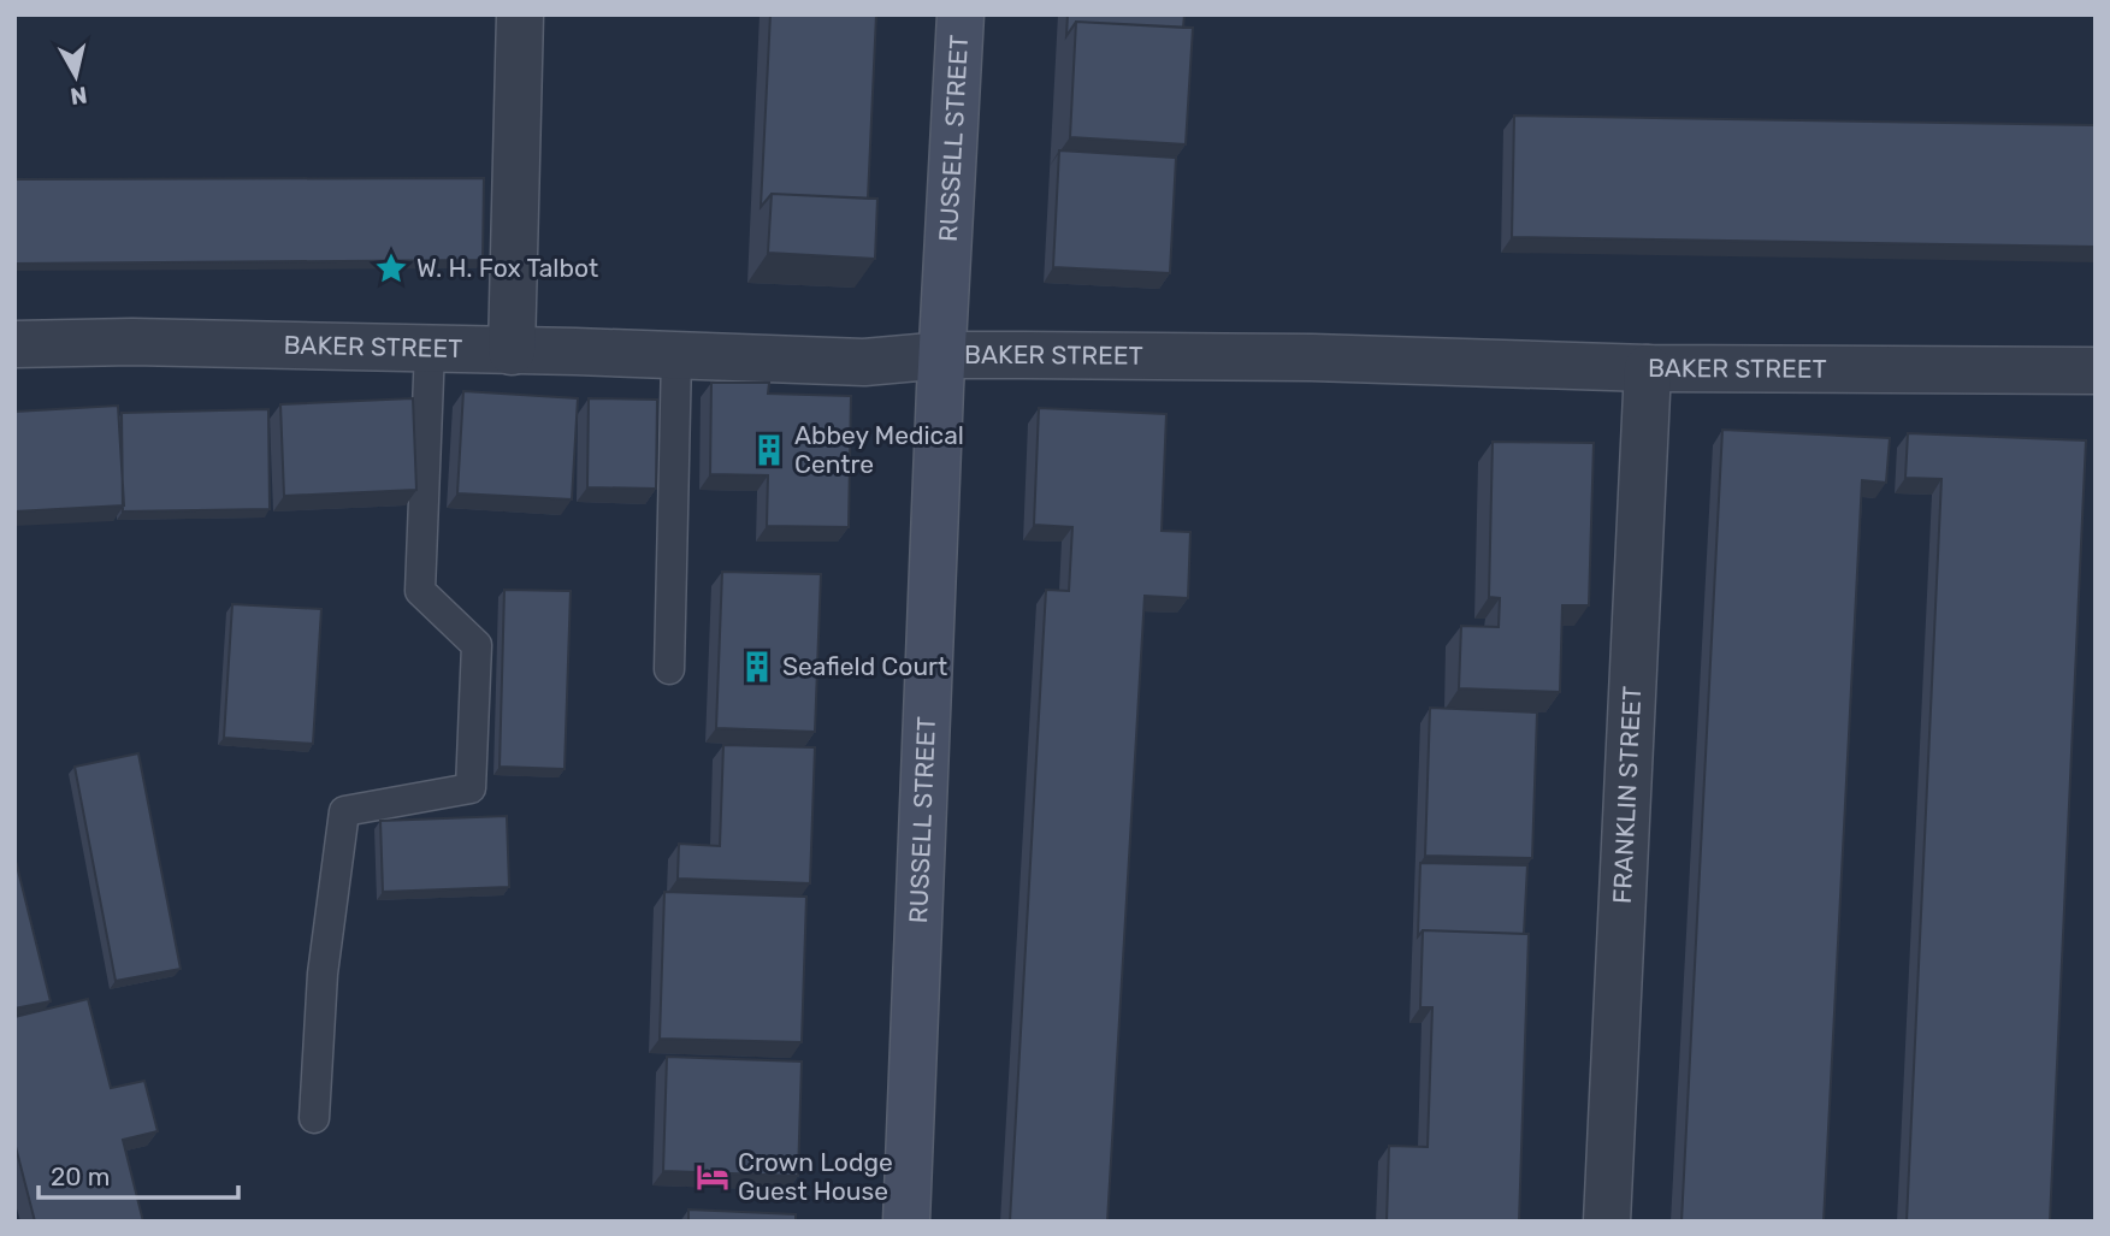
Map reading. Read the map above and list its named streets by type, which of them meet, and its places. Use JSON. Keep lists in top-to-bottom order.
{
  "streets": {
    "street": ["RUSSELL STREET", "BAKER STREET", "FRANKLIN STREET"]
  },
  "crossings": [
    ["RUSSELL STREET", "BAKER STREET"],
    ["BAKER STREET", "FRANKLIN STREET"]
  ],
  "places": {
    "place": ["W. H. Fox Talbot"],
    "building": ["Abbey Medical Centre", "Seafield Court"],
    "hotel": ["Crown Lodge Guest House"]
  },
  "scale_bar": "20 m",
  "north": "bottom"
}
